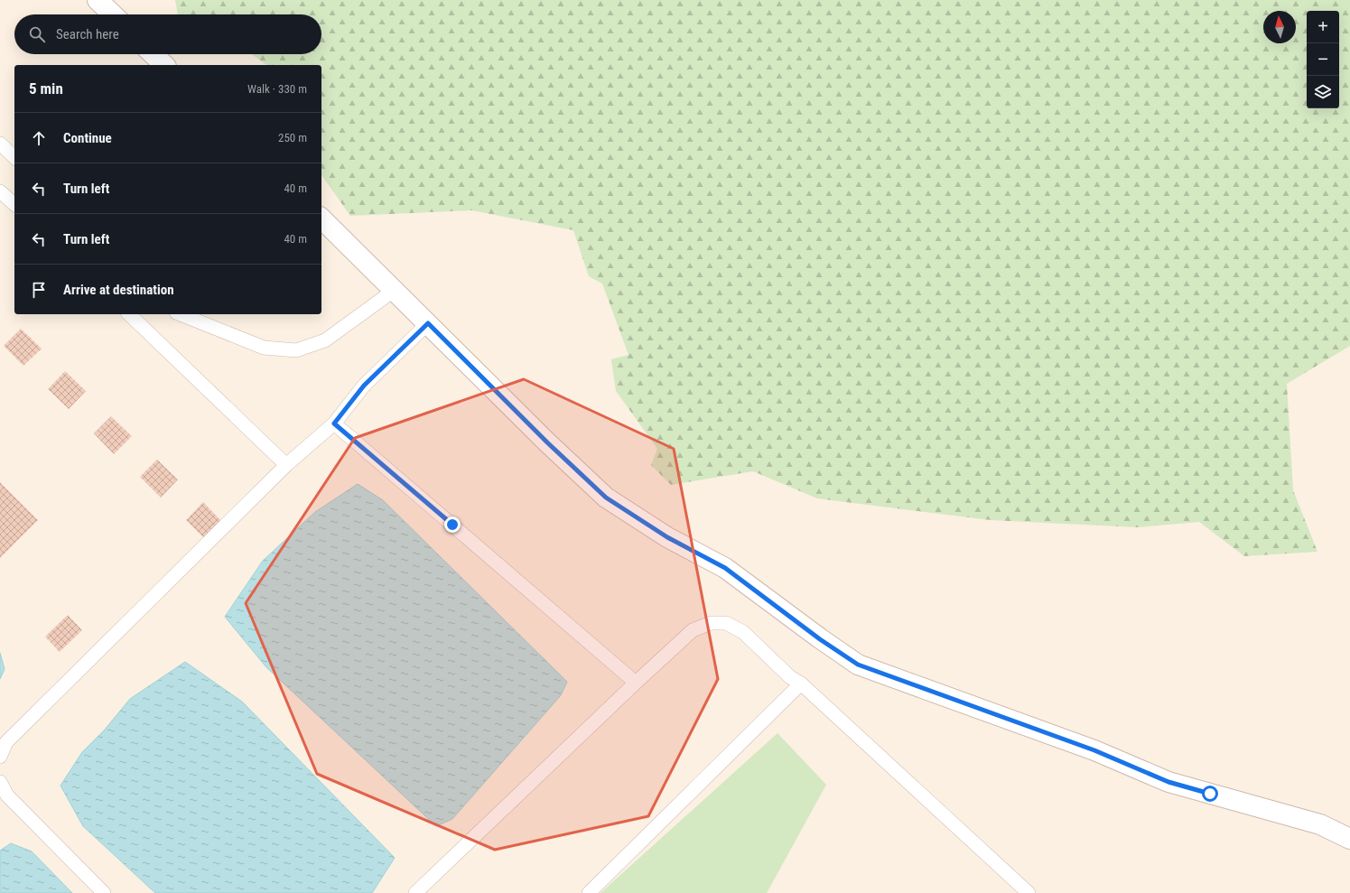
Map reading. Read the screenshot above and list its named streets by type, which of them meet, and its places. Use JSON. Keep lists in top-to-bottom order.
{
  "north": "top",
  "page": {
    "map_buttons": ["+", "−"],
    "search": "Search here",
    "heading": ["5 min", "Walk · 330 m"],
    "list": [
      ["Continue", "250 m"],
      ["Turn left", "40 m"],
      ["Turn left", "40 m"],
      "Arrive at destination"
    ]
  }
}
